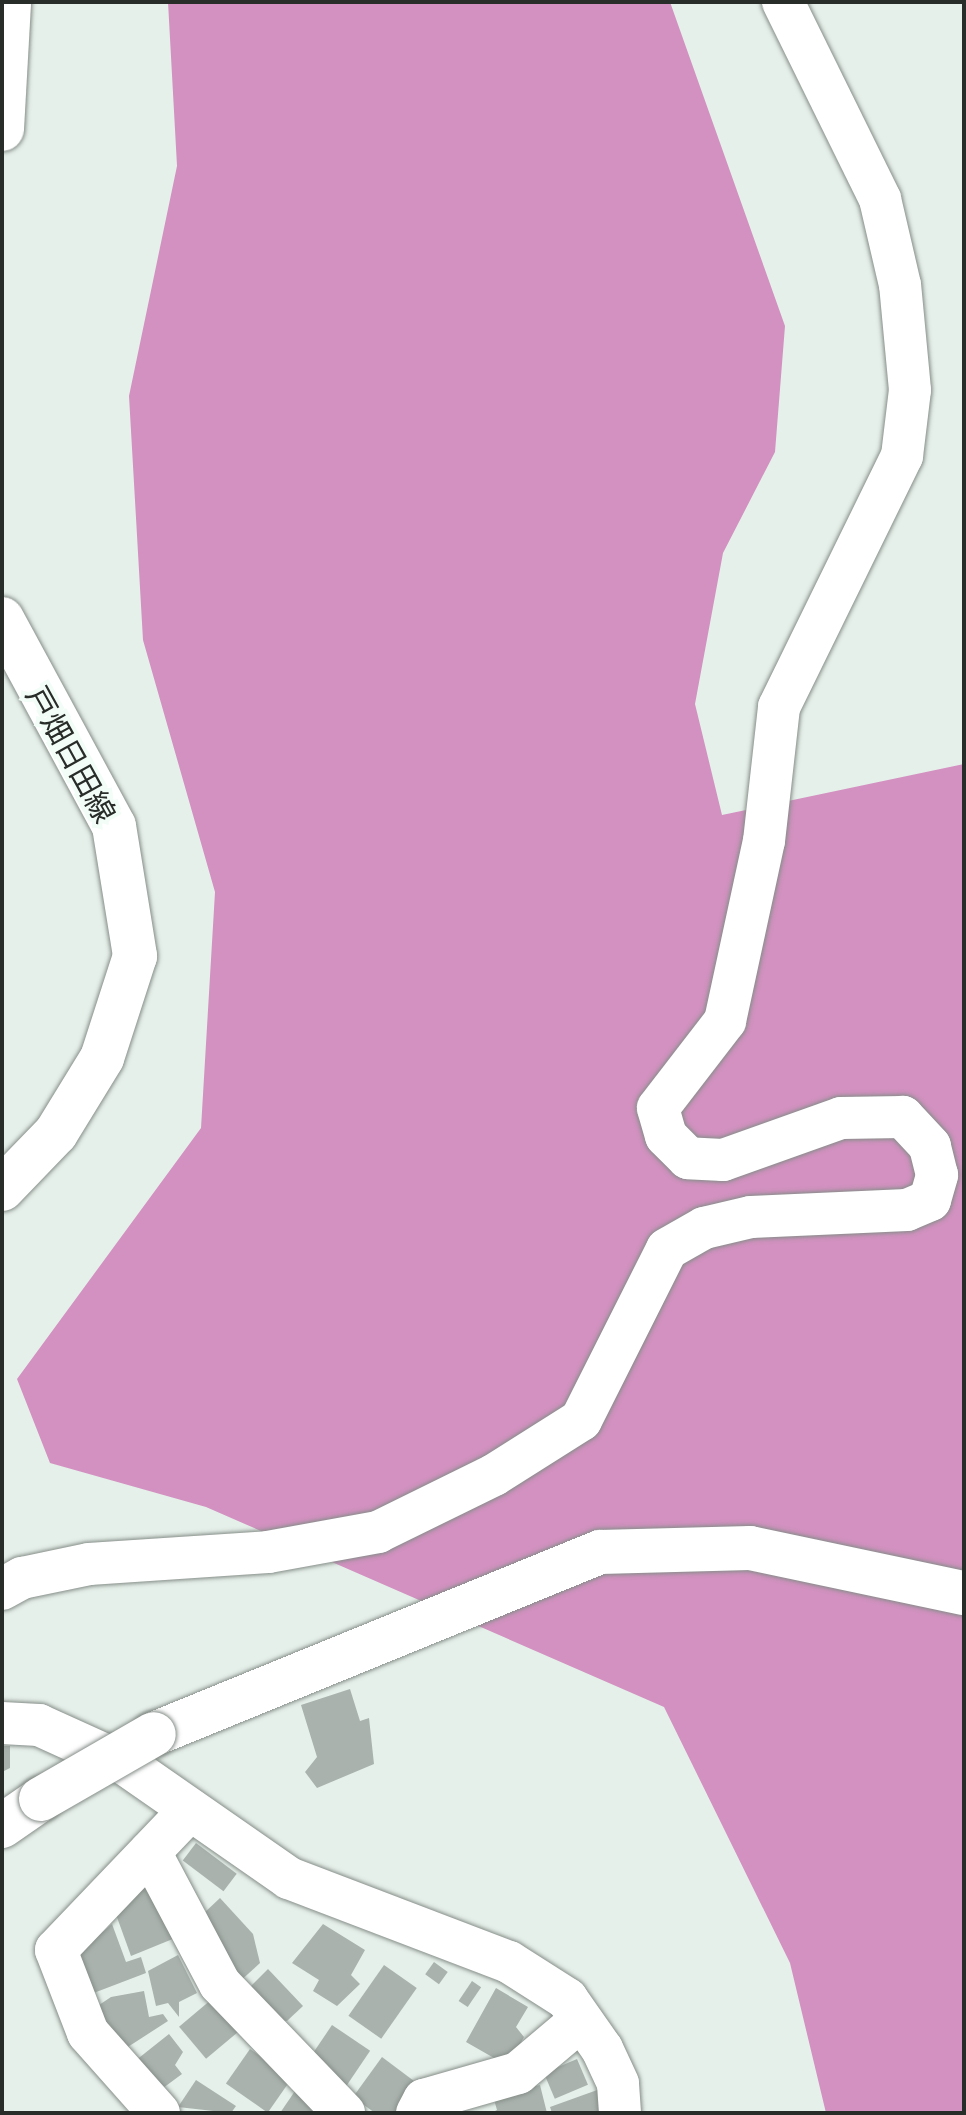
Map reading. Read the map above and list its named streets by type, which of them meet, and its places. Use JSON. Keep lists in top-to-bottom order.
{
  "streets": {
    "street": ["戸畑日田線"]
  }
}
